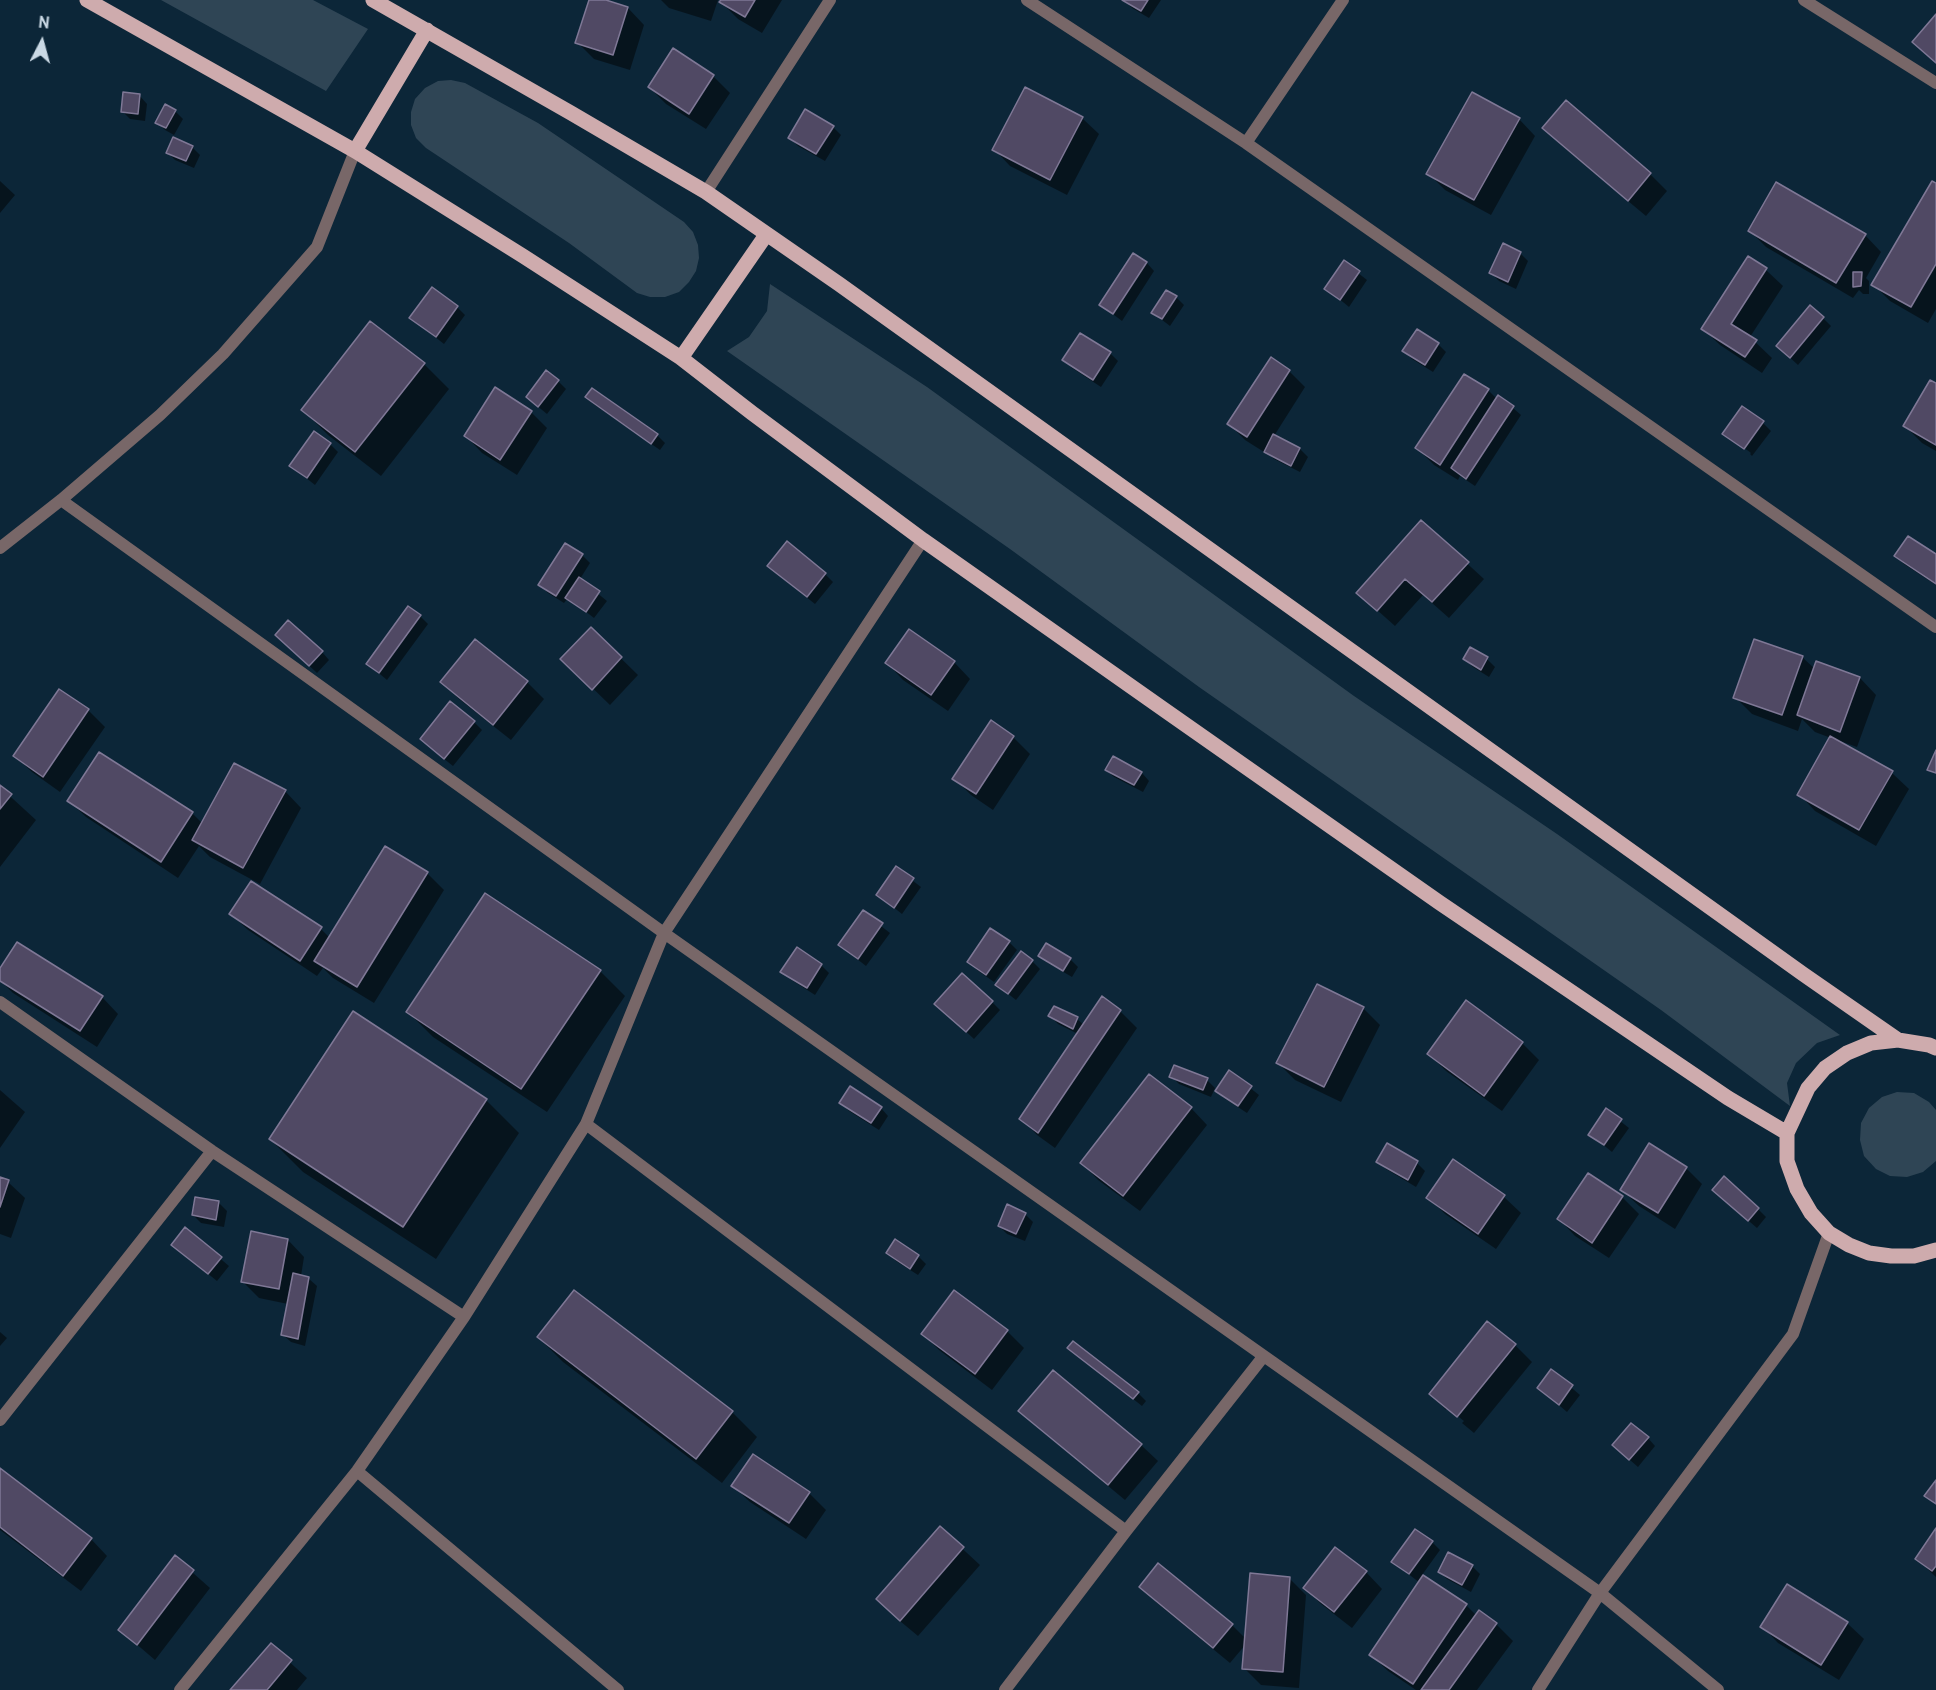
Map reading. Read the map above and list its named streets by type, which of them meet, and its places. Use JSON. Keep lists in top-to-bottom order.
{
  "north": "top"
}
